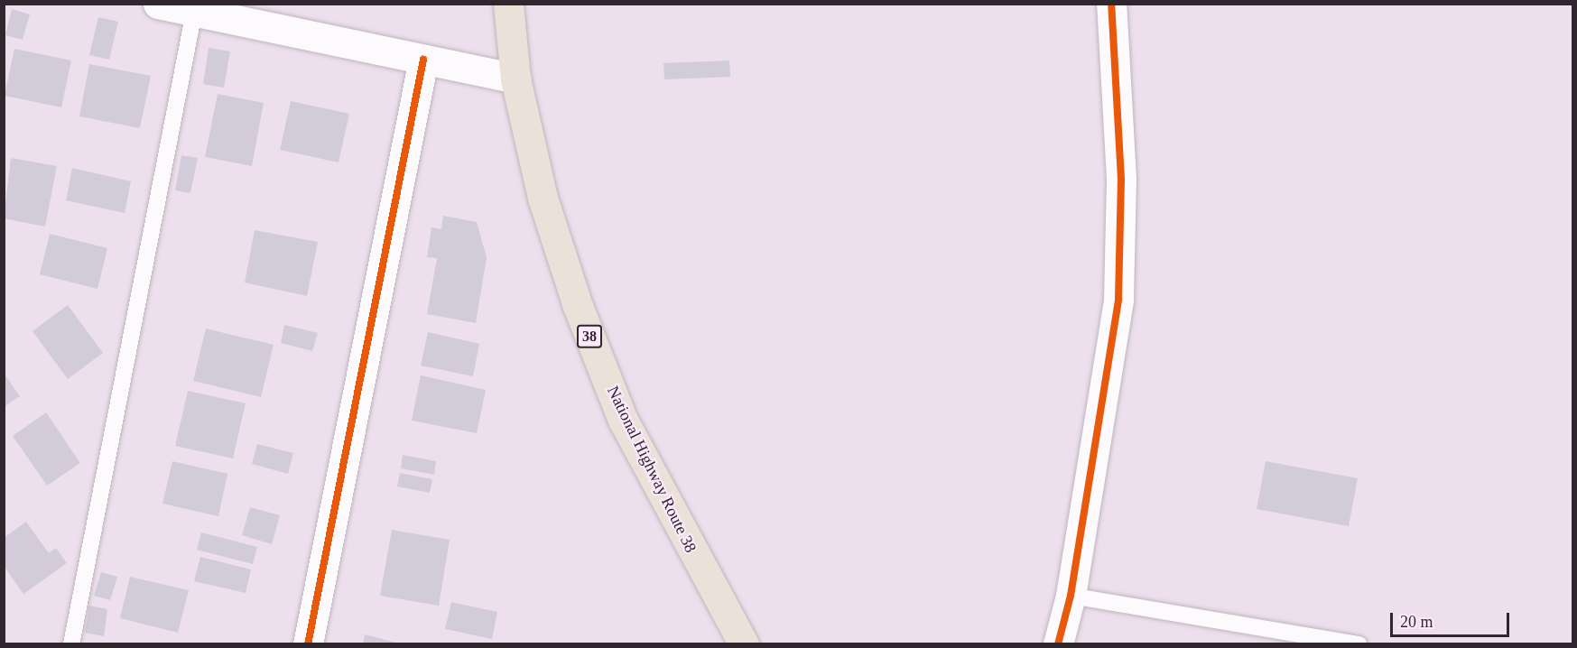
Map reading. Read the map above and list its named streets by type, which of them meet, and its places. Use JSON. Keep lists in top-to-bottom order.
{
  "streets": {
    "highway": ["38", "National Highway Route 38"]
  },
  "scale_bar": "20 m"
}
